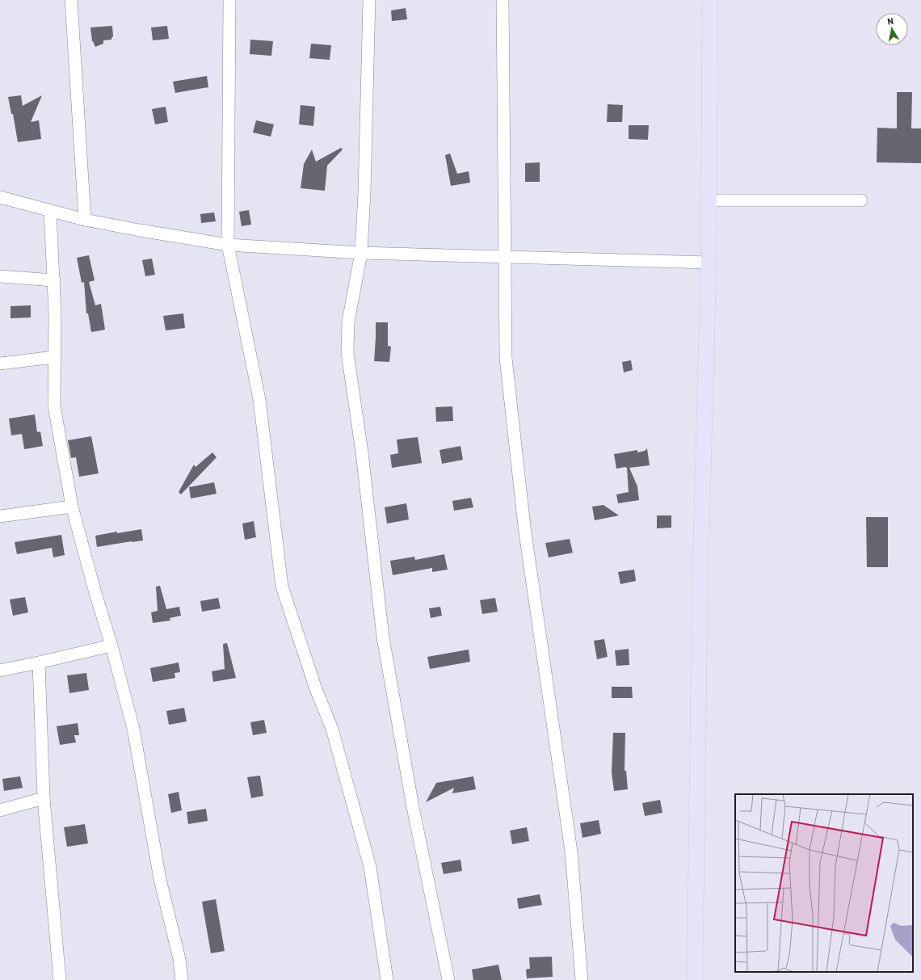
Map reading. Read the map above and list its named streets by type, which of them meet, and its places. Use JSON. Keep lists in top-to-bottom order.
{
  "north": "top"
}
